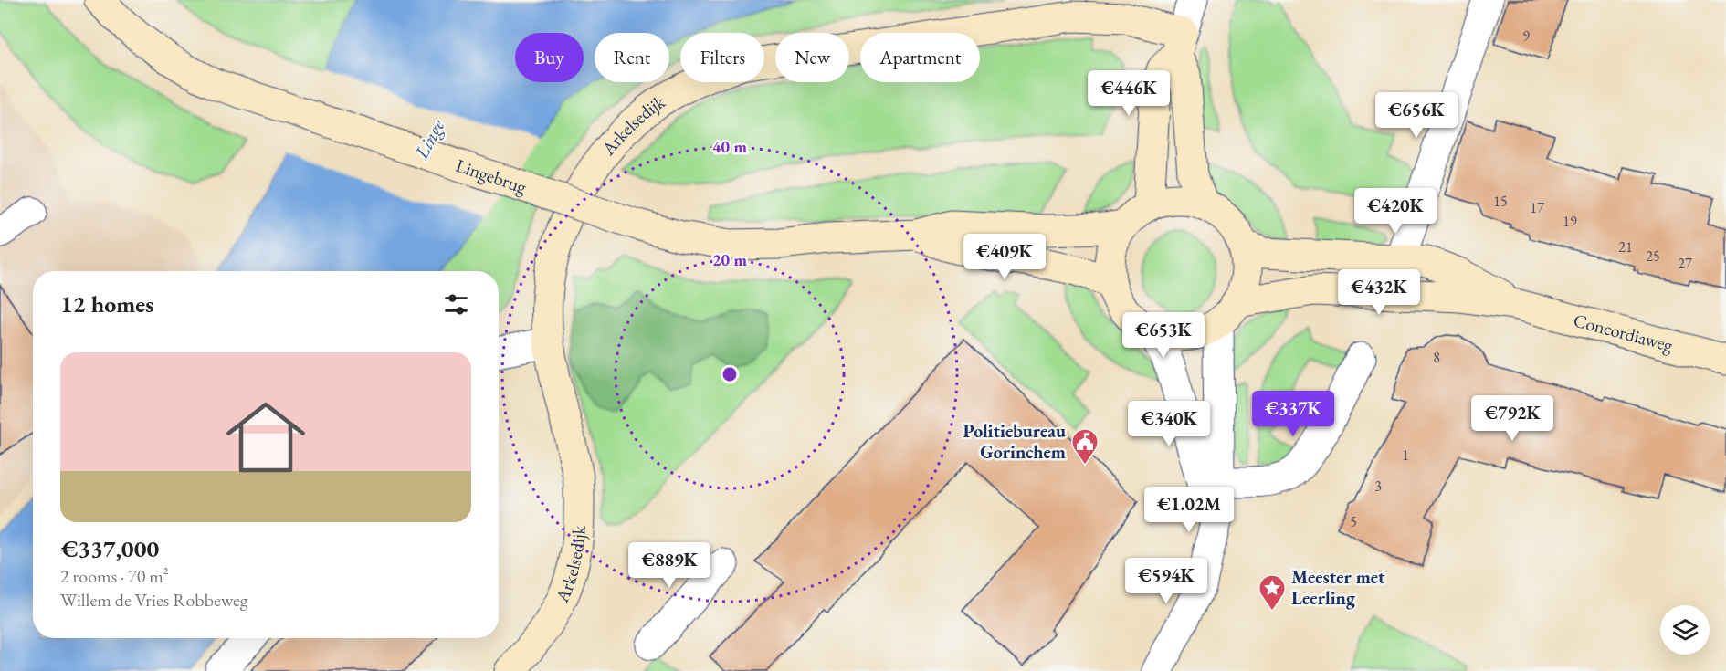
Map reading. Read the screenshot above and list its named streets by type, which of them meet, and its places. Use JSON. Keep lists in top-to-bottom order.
{
  "streets": {
    "main road": ["Arkelsedijk", "Lingebrug", "Concordiaweg"]
  },
  "crossings": [
    ["Lingebrug", "Concordiaweg"]
  ],
  "water": ["Linge"],
  "places": {
    "public building": ["Politiebureau Gorinchem"],
    "place": ["Meester met Leerling"]
  },
  "house_numbers": [
    "9",
    "15",
    "17",
    "19",
    "21",
    "25",
    "27",
    "8",
    "1",
    "3",
    "5"
  ],
  "page": {
    "chip": [
      "Buy",
      "Rent",
      "Filters",
      "New",
      "Apartment"
    ],
    "price": [
      "€446K",
      "€656K",
      "€420K",
      "€409K",
      "€432K",
      "€653K",
      "€337K",
      "€792K",
      "€340K",
      "€1.02M",
      "€889K",
      "€594K"
    ],
    "heading": "12 homes",
    "list": [
      {
        "name": "€337,000",
        "note": "2 rooms · 70 m² · Willem de Vries Robbeweg"
      }
    ]
  },
  "rings": ["40 m", "20 m"]
}
